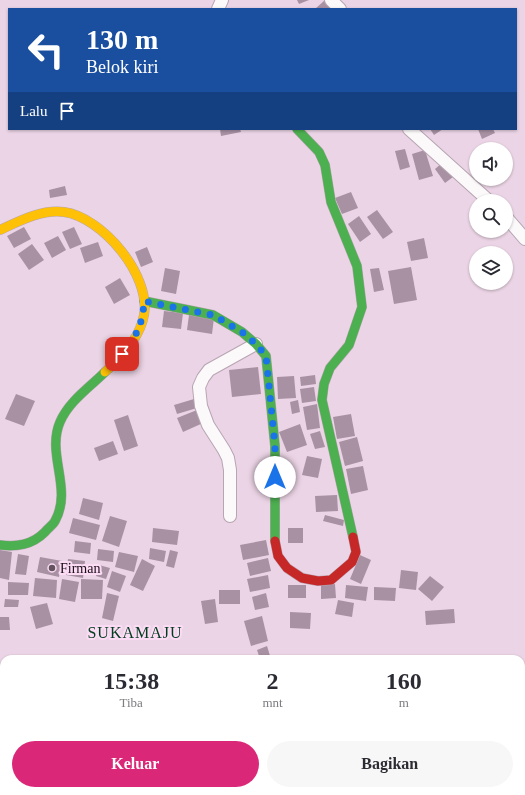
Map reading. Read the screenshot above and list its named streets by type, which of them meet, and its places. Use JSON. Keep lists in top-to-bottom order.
{
  "districts": ["SUKAMAJU"],
  "places": ["Firman"],
  "page": {
    "turn": ["130 m", "Belok kiri"],
    "then": "Lalu",
    "eta": [
      "15:38",
      "Tiba",
      "2",
      "mnt",
      "160",
      "m"
    ],
    "buttons": ["Keluar", "Bagikan"]
  }
}
